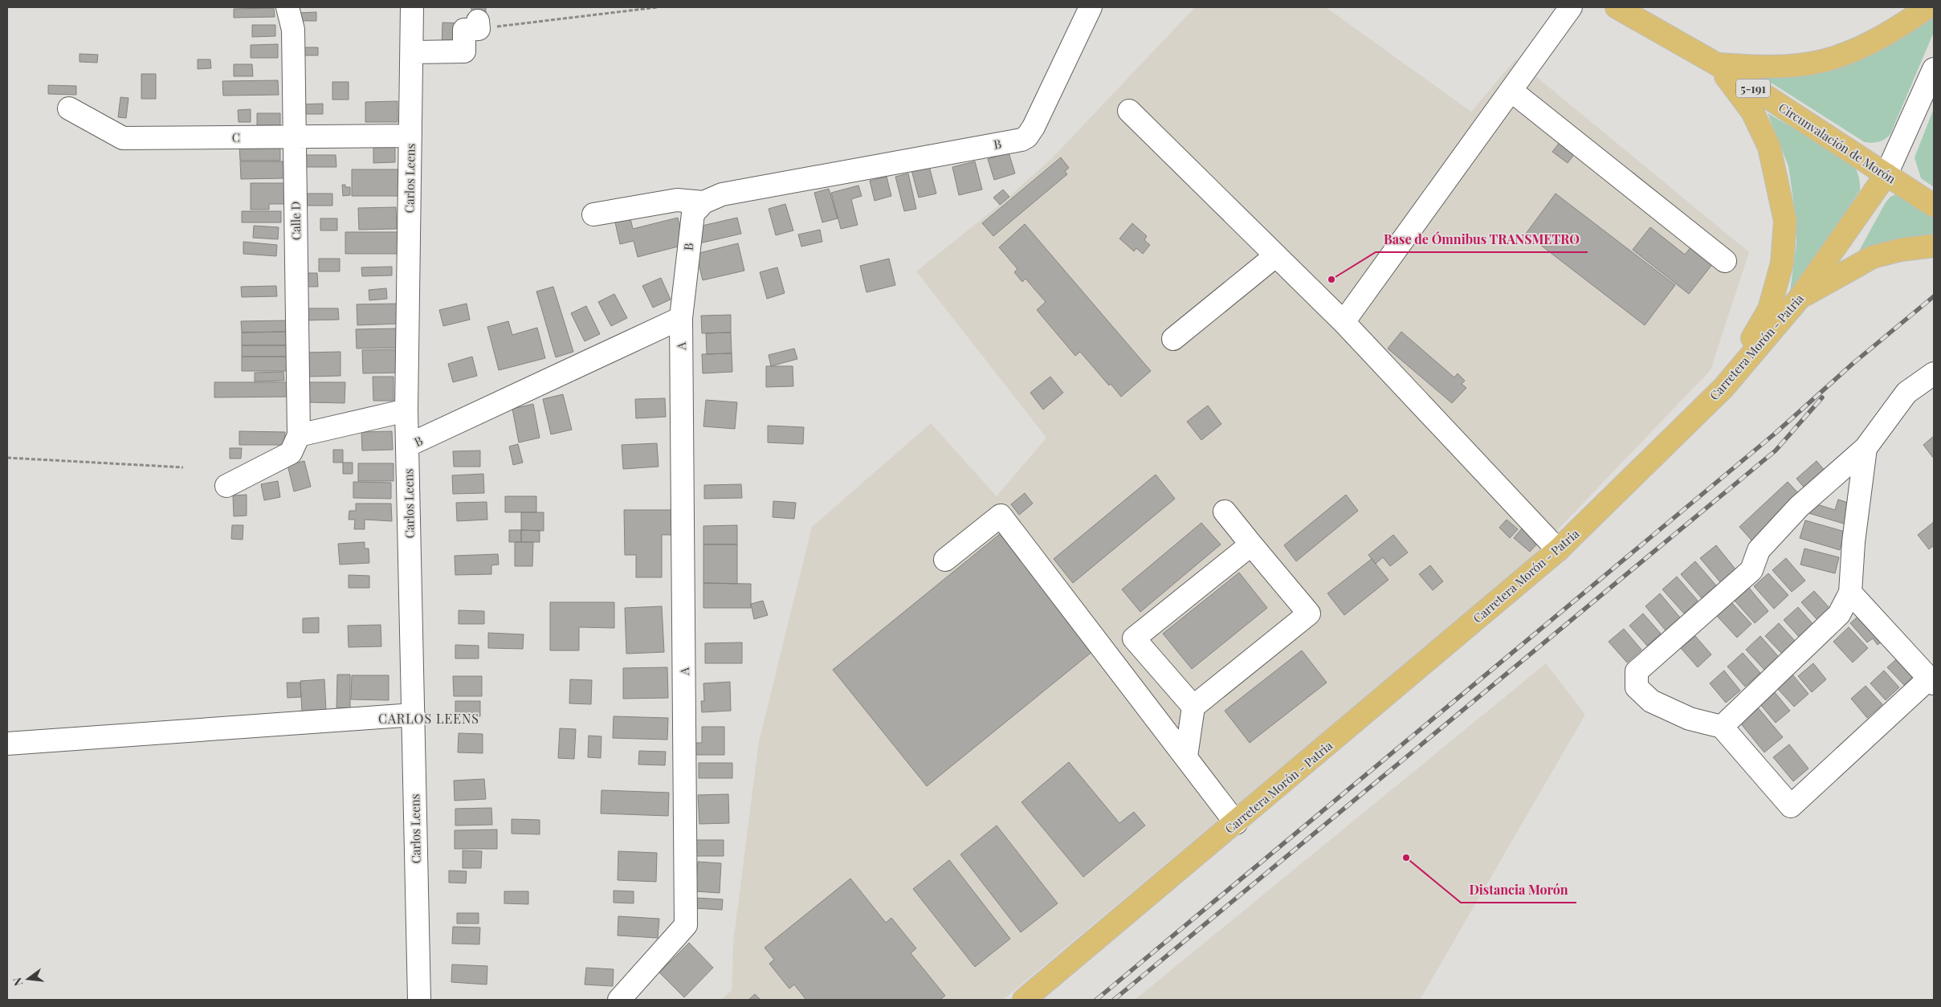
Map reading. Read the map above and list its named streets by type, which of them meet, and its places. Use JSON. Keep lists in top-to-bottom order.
{
  "streets": {
    "main road": ["5-191", "Circunvalación de Morón", "Carretera Morón - Patria"],
    "street": [
      "C",
      "B",
      "Carlos Leens",
      "Calle D",
      "A"
    ]
  },
  "crossings": [
    ["C", "Carlos Leens"],
    ["C", "Calle D"],
    ["Circunvalación de Morón", "Carretera Morón - Patria"],
    ["B", "Carlos Leens"],
    ["B", "A"]
  ],
  "districts": ["CARLOS LEENS"],
  "places": ["Base de Ómnibus TRANSMETRO", "Distancia Morón"],
  "north": "left"
}
